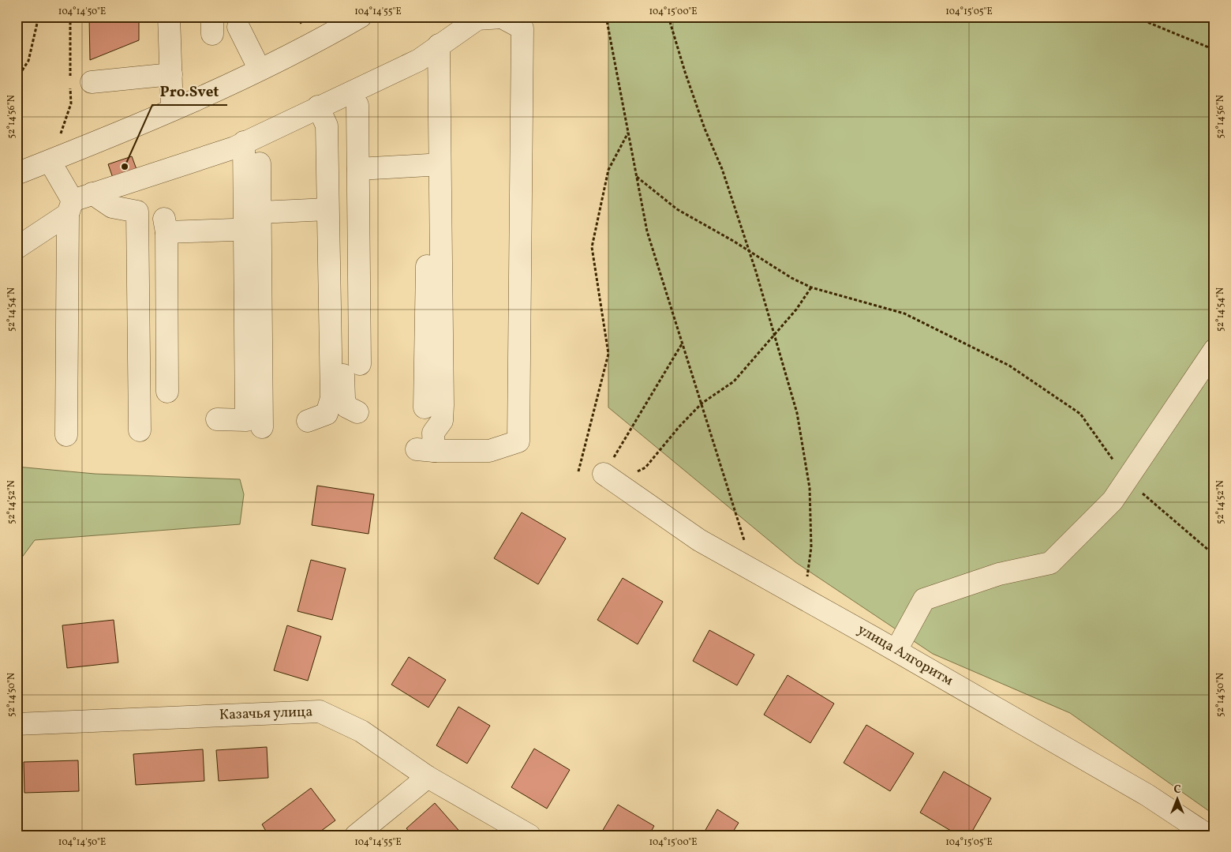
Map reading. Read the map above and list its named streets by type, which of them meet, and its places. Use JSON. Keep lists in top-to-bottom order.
{
  "streets": {
    "street": ["улица Алгоритм", "Казачья улица"]
  },
  "places": ["Pro.Svet"],
  "north": "top",
  "coordinates": [
    "104°14'50\"E",
    "104°14'55\"E",
    "104°15'00\"E",
    "104°15'05\"E",
    "52°14'56\"N",
    "52°14'54\"N",
    "52°14'52\"N",
    "52°14'50\"N"
  ]
}
